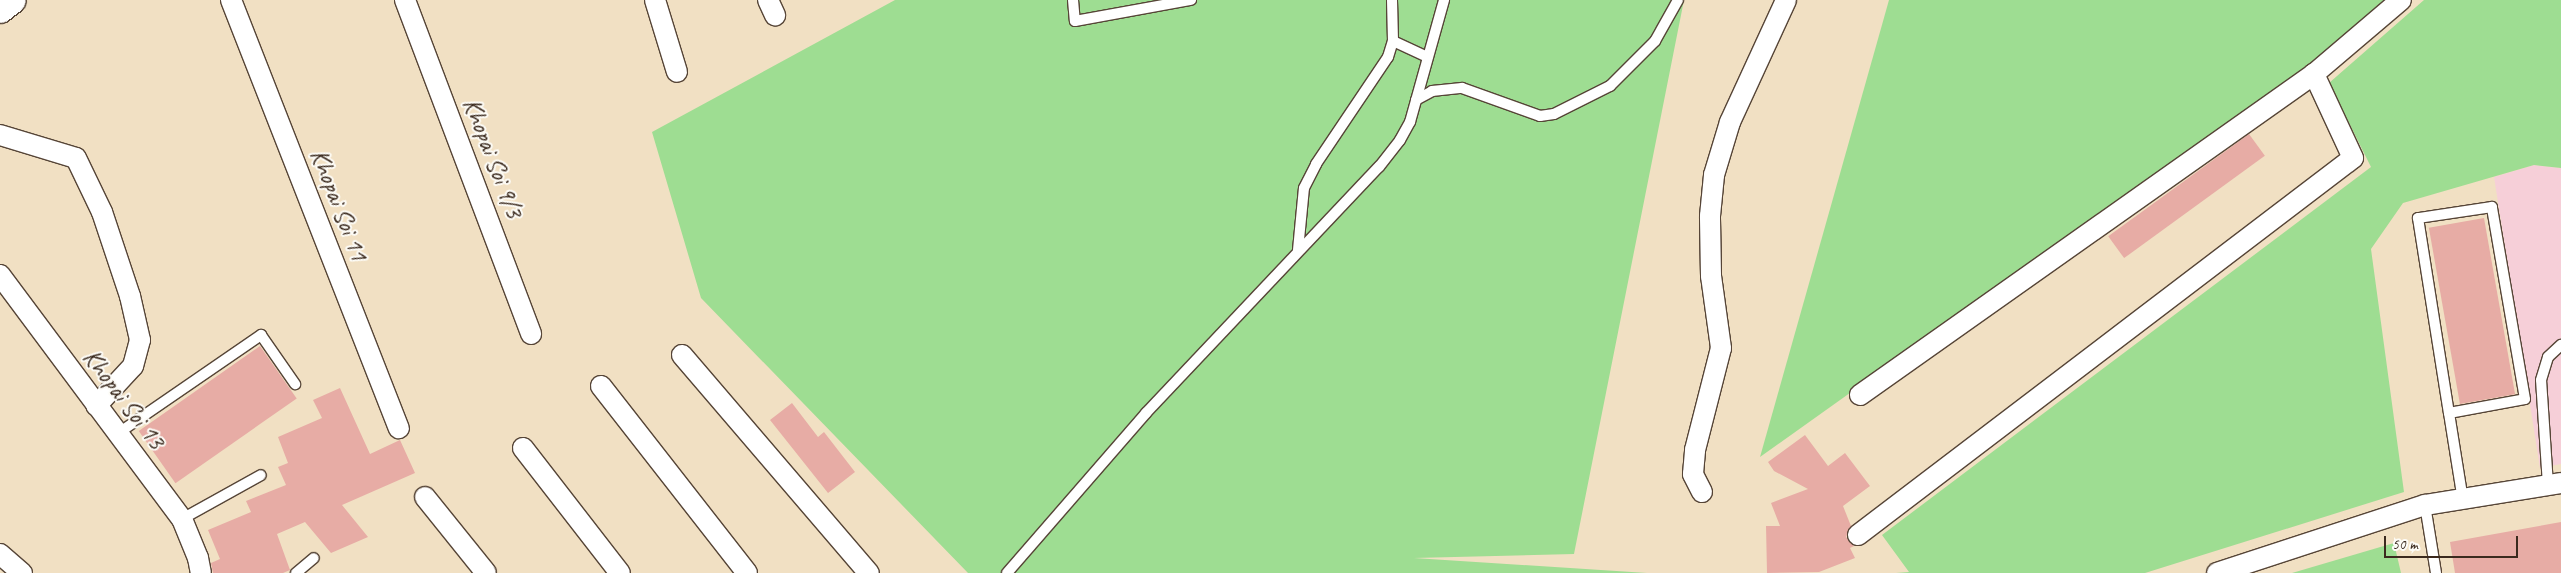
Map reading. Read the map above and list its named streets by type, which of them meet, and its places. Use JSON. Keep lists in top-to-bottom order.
{
  "streets": {
    "street": ["Khopai Soi 9/3", "Khopai Soi 11", "Khopai Soi 13"]
  },
  "scale_bar": "50 m"
}
